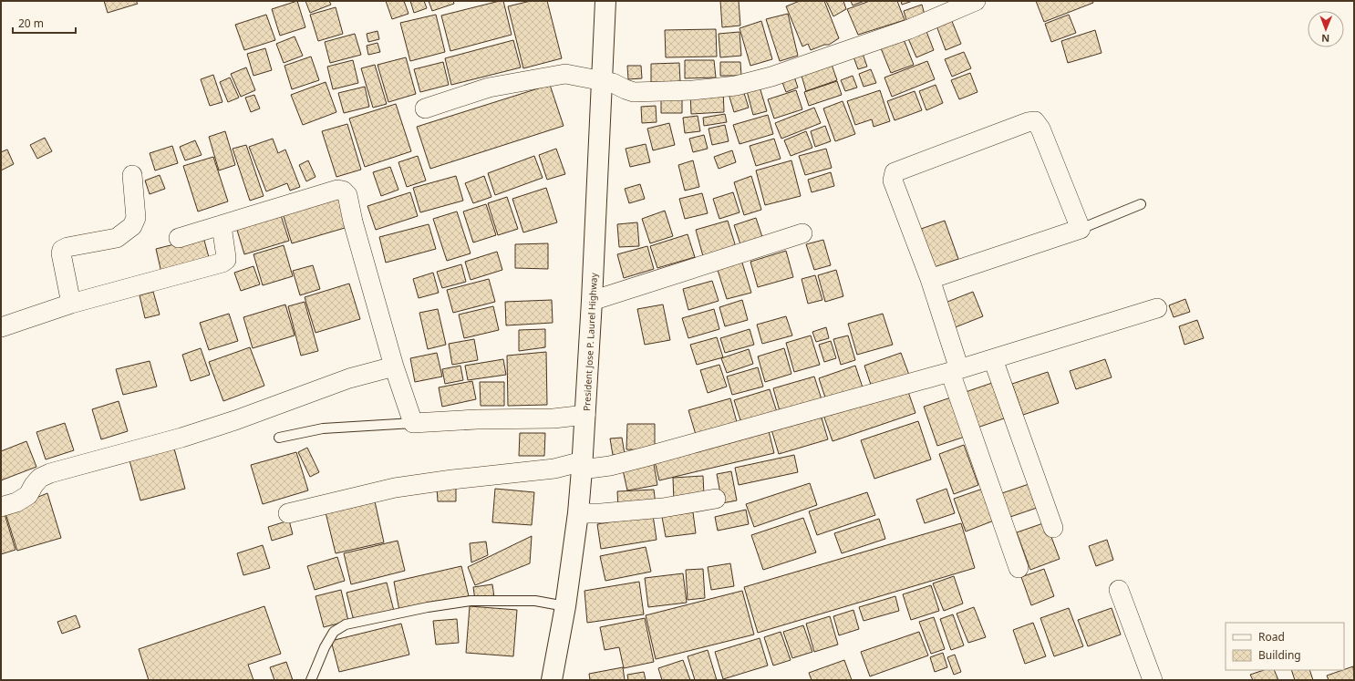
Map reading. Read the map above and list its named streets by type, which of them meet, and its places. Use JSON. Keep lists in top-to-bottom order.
{
  "streets": {
    "main road": ["President Jose P. Laurel Highway"]
  },
  "legend": ["Road", "Building"],
  "scale_bar": "20 m",
  "north": "bottom"
}
